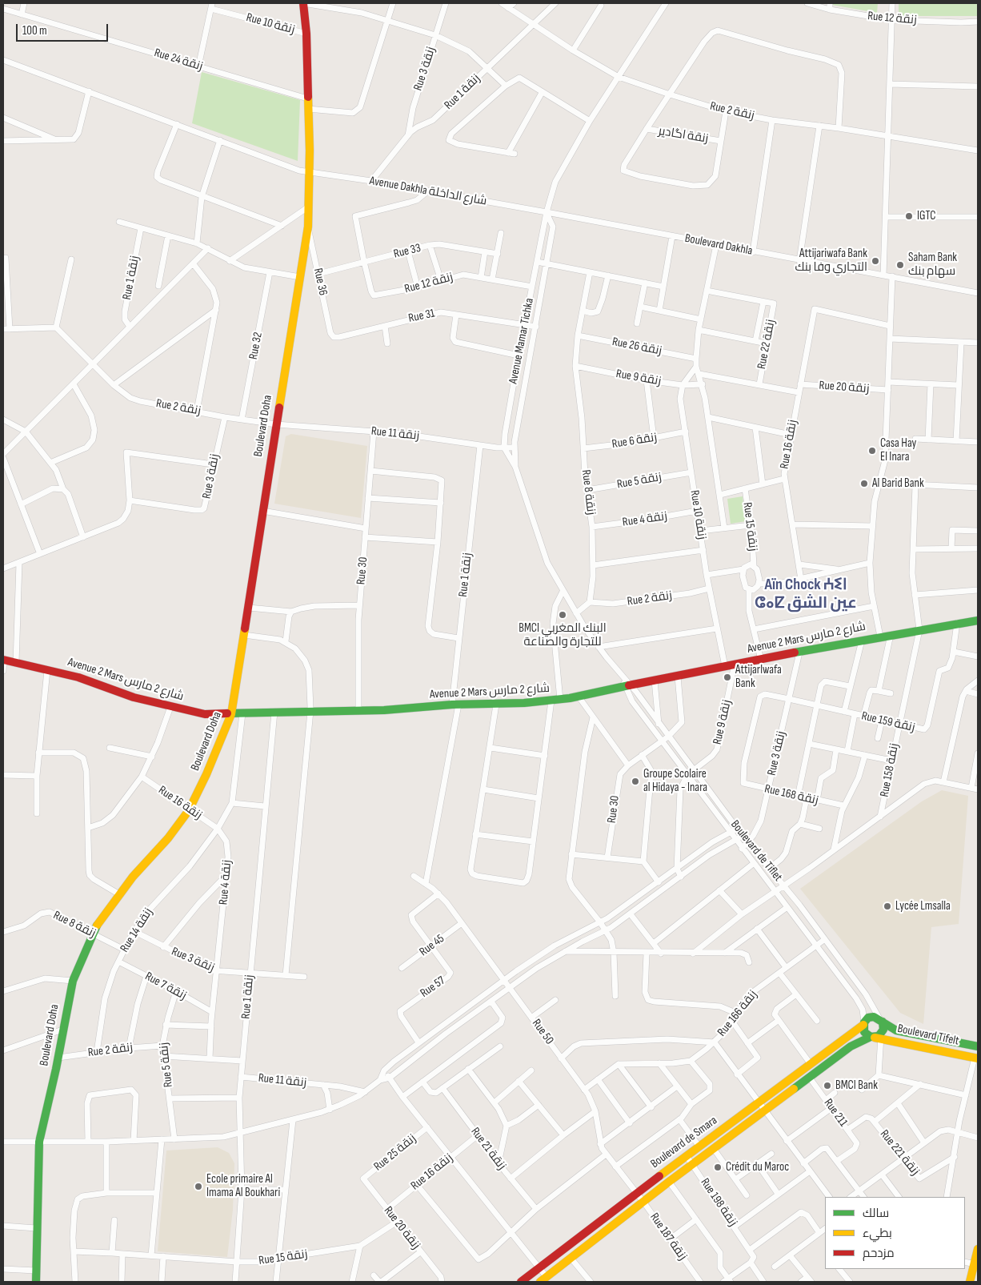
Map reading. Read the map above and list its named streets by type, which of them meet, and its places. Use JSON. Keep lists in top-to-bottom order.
{
  "streets": {
    "street": [
      "Rue 12 زنقة",
      "Rue 10 زنقة",
      "Rue 24 زنقة",
      "Rue 3 زنقة",
      "Rue 1 زنقة",
      "Rue 2 زنقة",
      "زنقة اگادير",
      "Avenue Dakhla شارع الداخلة",
      "Boulevard Dakhla",
      "Rue 33",
      "Rue 36",
      "Rue 31",
      "Avenue Mamar Tichka",
      "Rue 22 زنقة",
      "Rue 32",
      "Rue 26 زنقة",
      "Rue 9 زنقة",
      "Rue 20 زنقة",
      "Boulevard Doha",
      "Rue 11 زنقة",
      "Rue 6 زنقة",
      "Rue 16 زنقة",
      "Rue 5 زنقة",
      "Rue 8 زنقة",
      "Rue 4 زنقة",
      "Rue 15 زنقة",
      "Rue 30",
      "Avenue 2 Mars شارع 2 مارس",
      "Rue 159 زنقة",
      "Rue 158 زنقة",
      "Rue 168 زنقة",
      "Boulevard de Tiflet",
      "Rue 14 زنقة",
      "Rue 45",
      "Rue 7 زنقة",
      "Rue 57",
      "Rue 166 زنقة",
      "Rue 50",
      "Boulevard Tifelt",
      "Rue 211",
      "Boulevard de Smara",
      "Rue 21 زنقة",
      "Rue 25 زنقة",
      "Rue 221 زنقة",
      "Rue 198 زنقة",
      "Rue 187 زنقة"
    ]
  },
  "crossings": [
    ["Rue 12 زنقة", "Rue 33"],
    ["Rue 12 زنقة", "Avenue Mamar Tichka"],
    ["Rue 10 زنقة", "Rue 2 زنقة"],
    ["Rue 10 زنقة", "Rue 9 زنقة"],
    ["Rue 10 زنقة", "Boulevard Doha"],
    ["Rue 10 زنقة", "Rue 6 زنقة"],
    ["Rue 10 زنقة", "Rue 5 زنقة"],
    ["Rue 10 زنقة", "Rue 4 زنقة"],
    ["Rue 10 زنقة", "Avenue 2 Mars شارع 2 مارس"],
    ["Rue 24 زنقة", "Boulevard Doha"],
    ["Rue 3 زنقة", "Rue 1 زنقة"],
    ["Rue 3 زنقة", "Rue 2 زنقة"],
    ["Rue 3 زنقة", "Rue 4 زنقة"],
    ["Rue 3 زنقة", "Avenue 2 Mars شارع 2 مارس"],
    ["Rue 3 زنقة", "Rue 159 زنقة"],
    ["Rue 3 زنقة", "Rue 168 زنقة"],
    ["Rue 3 زنقة", "Boulevard de Tiflet"],
    ["Rue 3 زنقة", "Rue 14 زنقة"],
    ["Rue 1 زنقة", "Rue 2 زنقة"],
    ["Rue 1 زنقة", "Avenue Dakhla شارع الداخلة"],
    ["Rue 1 زنقة", "Rue 11 زنقة"],
    ["Rue 1 زنقة", "Rue 15 زنقة"],
    ["Rue 1 زنقة", "Avenue 2 Mars شارع 2 مارس"],
    ["Rue 2 زنقة", "Avenue Mamar Tichka"],
    ["Rue 2 زنقة", "Rue 32"],
    ["Rue 2 زنقة", "Boulevard Doha"],
    ["Rue 2 زنقة", "Rue 11 زنقة"],
    ["Rue 2 زنقة", "Rue 5 زنقة"],
    ["Rue 2 زنقة", "Rue 8 زنقة"],
    ["Rue 2 زنقة", "Rue 14 زنقة"],
    ["Avenue Dakhla شارع الداخلة", "Boulevard Dakhla"],
    ["Avenue Dakhla شارع الداخلة", "Avenue Mamar Tichka"],
    ["Avenue Dakhla شارع الداخلة", "Boulevard Doha"],
    ["Boulevard Dakhla", "Avenue Mamar Tichka"],
    ["Rue 33", "Rue 36"],
    ["Rue 36", "Rue 31"],
    ["Rue 36", "Boulevard Doha"],
    ["Rue 31", "Avenue Mamar Tichka"],
    ["Avenue Mamar Tichka", "Rue 11 زنقة"],
    ["Avenue Mamar Tichka", "Avenue 2 Mars شارع 2 مارس"],
    ["Avenue Mamar Tichka", "Boulevard de Tiflet"],
    ["Rue 26 زنقة", "Rue 8 زنقة"],
    ["Rue 9 زنقة", "Rue 8 زنقة"],
    ["Rue 9 زنقة", "Avenue 2 Mars شارع 2 مارس"],
    ["Rue 9 زنقة", "Boulevard de Tiflet"],
    ["Rue 20 زنقة", "Rue 16 زنقة"],
    ["Rue 20 زنقة", "Rue 15 زنقة"],
    ["Rue 20 زنقة", "Rue 25 زنقة"],
    ["Boulevard Doha", "Rue 11 زنقة"],
    ["Boulevard Doha", "Rue 16 زنقة"],
    ["Boulevard Doha", "Rue 8 زنقة"],
    ["Boulevard Doha", "Avenue 2 Mars شارع 2 مارس"],
    ["Rue 11 زنقة", "Rue 30"],
    ["Rue 6 زنقة", "Rue 8 زنقة"],
    ["Rue 16 زنقة", "Rue 4 زنقة"],
    ["Rue 16 زنقة", "Rue 14 زنقة"],
    ["Rue 16 زنقة", "Rue 21 زنقة"],
    ["Rue 5 زنقة", "Rue 8 زنقة"],
    ["Rue 5 زنقة", "Rue 7 زنقة"],
    ["Rue 8 زنقة", "Rue 4 زنقة"],
    ["Rue 8 زنقة", "Rue 14 زنقة"],
    ["Rue 4 زنقة", "Rue 14 زنقة"],
    ["Rue 4 زنقة", "Rue 7 زنقة"],
    ["Rue 30", "Avenue 2 Mars شارع 2 مارس"],
    ["Avenue 2 Mars شارع 2 مارس", "Rue 159 زنقة"],
    ["Avenue 2 Mars شارع 2 مارس", "Rue 158 زنقة"],
    ["Avenue 2 Mars شارع 2 مارس", "Boulevard de Tiflet"],
    ["Rue 159 زنقة", "Rue 158 زنقة"],
    ["Rue 159 زنقة", "Rue 168 زنقة"],
    ["Boulevard de Tiflet", "Rue 166 زنقة"],
    ["Boulevard de Tiflet", "Boulevard Tifelt"],
    ["Boulevard de Tiflet", "Boulevard de Smara"],
    ["Rue 14 زنقة", "Rue 7 زنقة"],
    ["Rue 45", "Rue 57"],
    ["Rue 45", "Rue 50"],
    ["Rue 57", "Rue 50"],
    ["Rue 50", "Boulevard de Smara"],
    ["Rue 50", "Rue 187 زنقة"],
    ["Boulevard Tifelt", "Boulevard de Smara"],
    ["Rue 211", "Boulevard de Smara"],
    ["Rue 211", "Rue 221 زنقة"],
    ["Boulevard de Smara", "Rue 198 زنقة"],
    ["Boulevard de Smara", "Rue 187 زنقة"]
  ],
  "districts": ["Aïn Chock ⵄⵉⵏ ⵛⴰⵇ عين الشق"],
  "places": [
    "IGTC",
    "Attijariwafa Bank التجاري وفا بنك",
    "Saham Bank سهام بنك",
    "Casa Hay El Inara",
    "Al Barid Bank",
    "BMCI البنك المغربي للتجارة والصناعة",
    "Attijarlwafa Bank",
    "Groupe Scolaire al Hidaya - Inara",
    "Lycée Lmsalla",
    "BMCI Bank",
    "Crédit du Maroc",
    "Ecole primaire Al Imama Al Boukhari"
  ],
  "legend": ["سالك", "بطيء", "مزدحم"],
  "scale_bar": "100 m"
}
